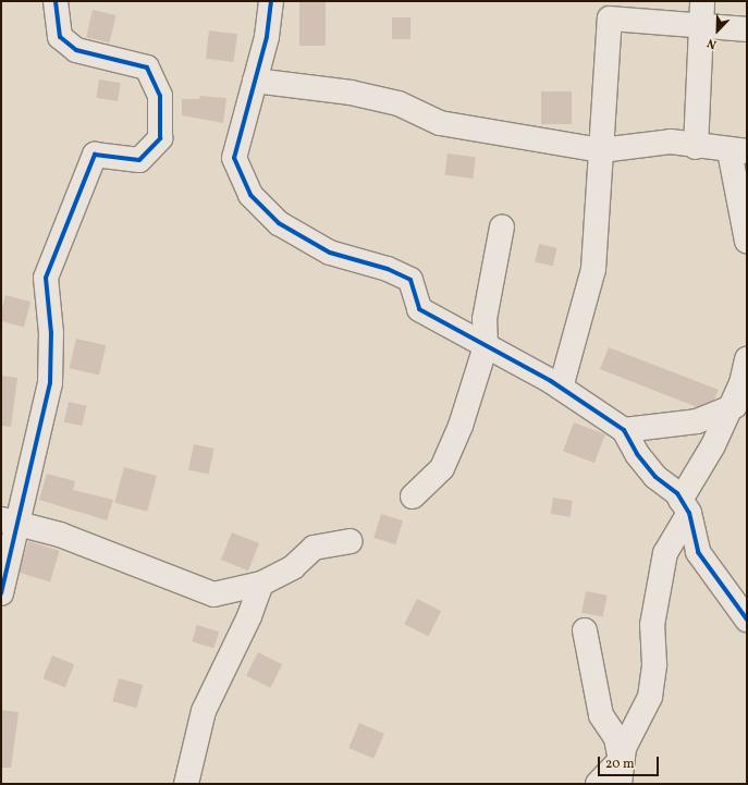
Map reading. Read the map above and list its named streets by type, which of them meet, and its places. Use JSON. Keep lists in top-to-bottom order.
{
  "scale_bar": "20 m",
  "north": "bottom left"
}
